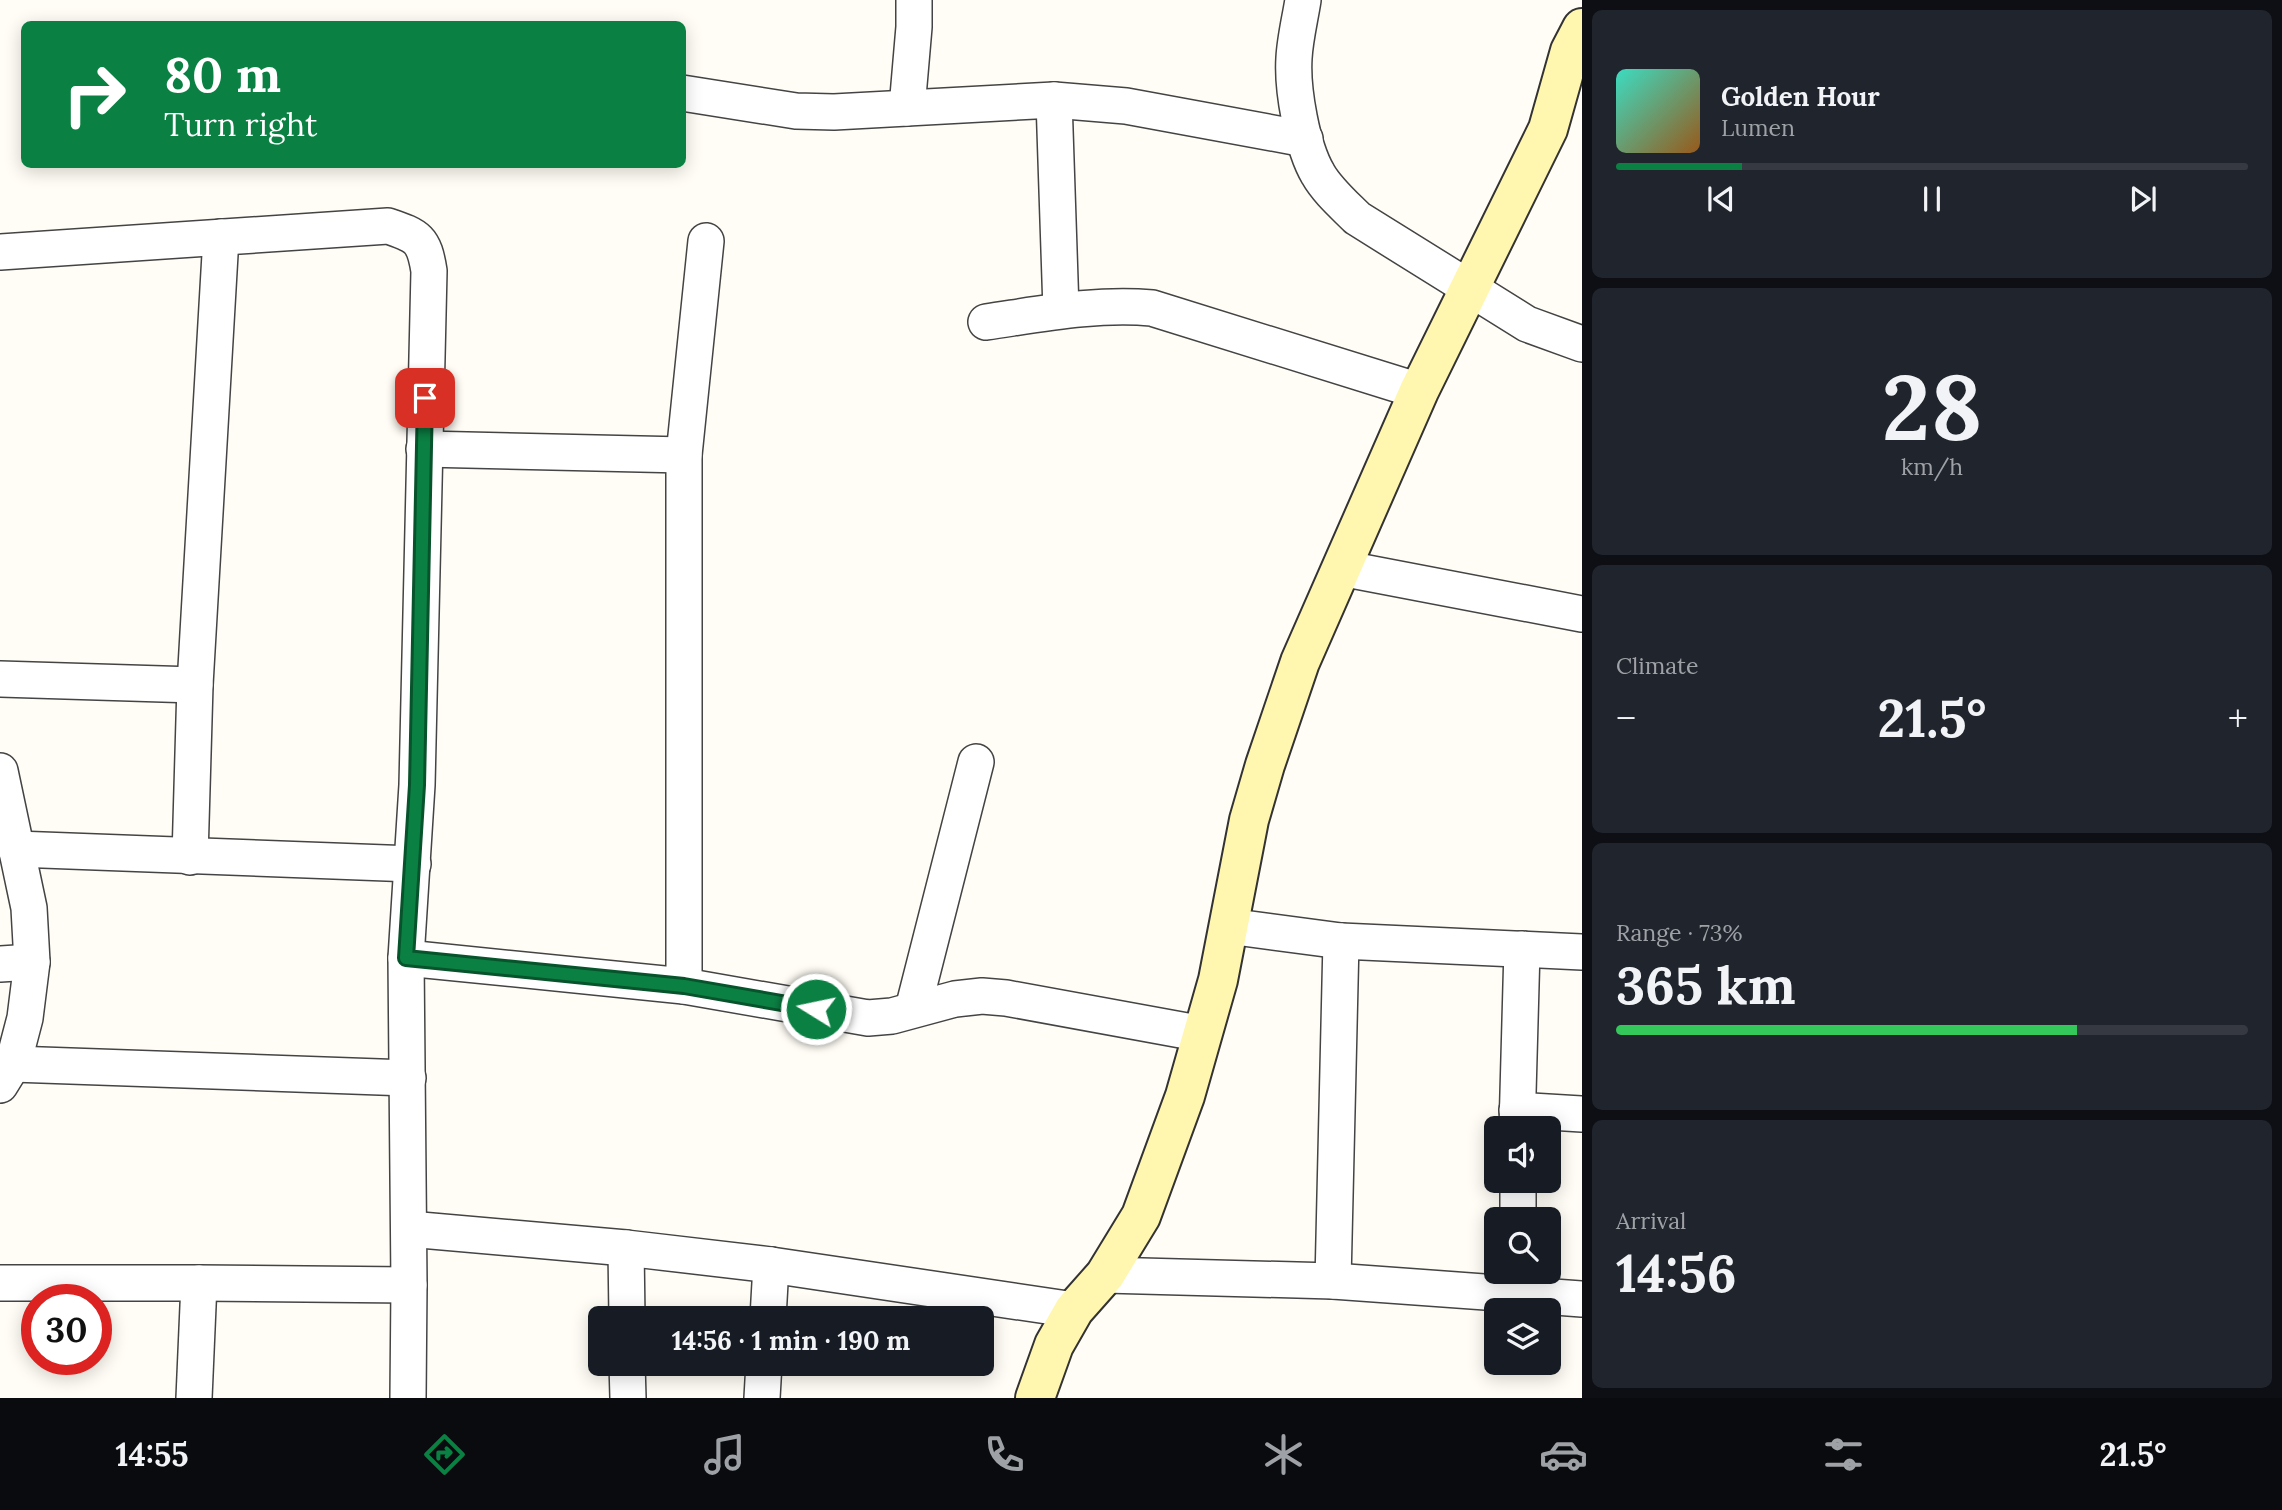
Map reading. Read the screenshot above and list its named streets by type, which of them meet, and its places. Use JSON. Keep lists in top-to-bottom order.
{
  "page": {
    "turn": ["80 m", "Turn right"],
    "song": ["Golden Hour", "Lumen"],
    "tile": [
      ["28", "km/h"],
      "Climate",
      ["Range · 73%", "365 km"],
      ["Arrival", "14:56"]
    ],
    "heat": ["−", "21.5°", "+"],
    "limit": "30",
    "trip": "14:56 · 1 min · 190 m",
    "tabs": ["14:55", "21.5°"]
  }
}
